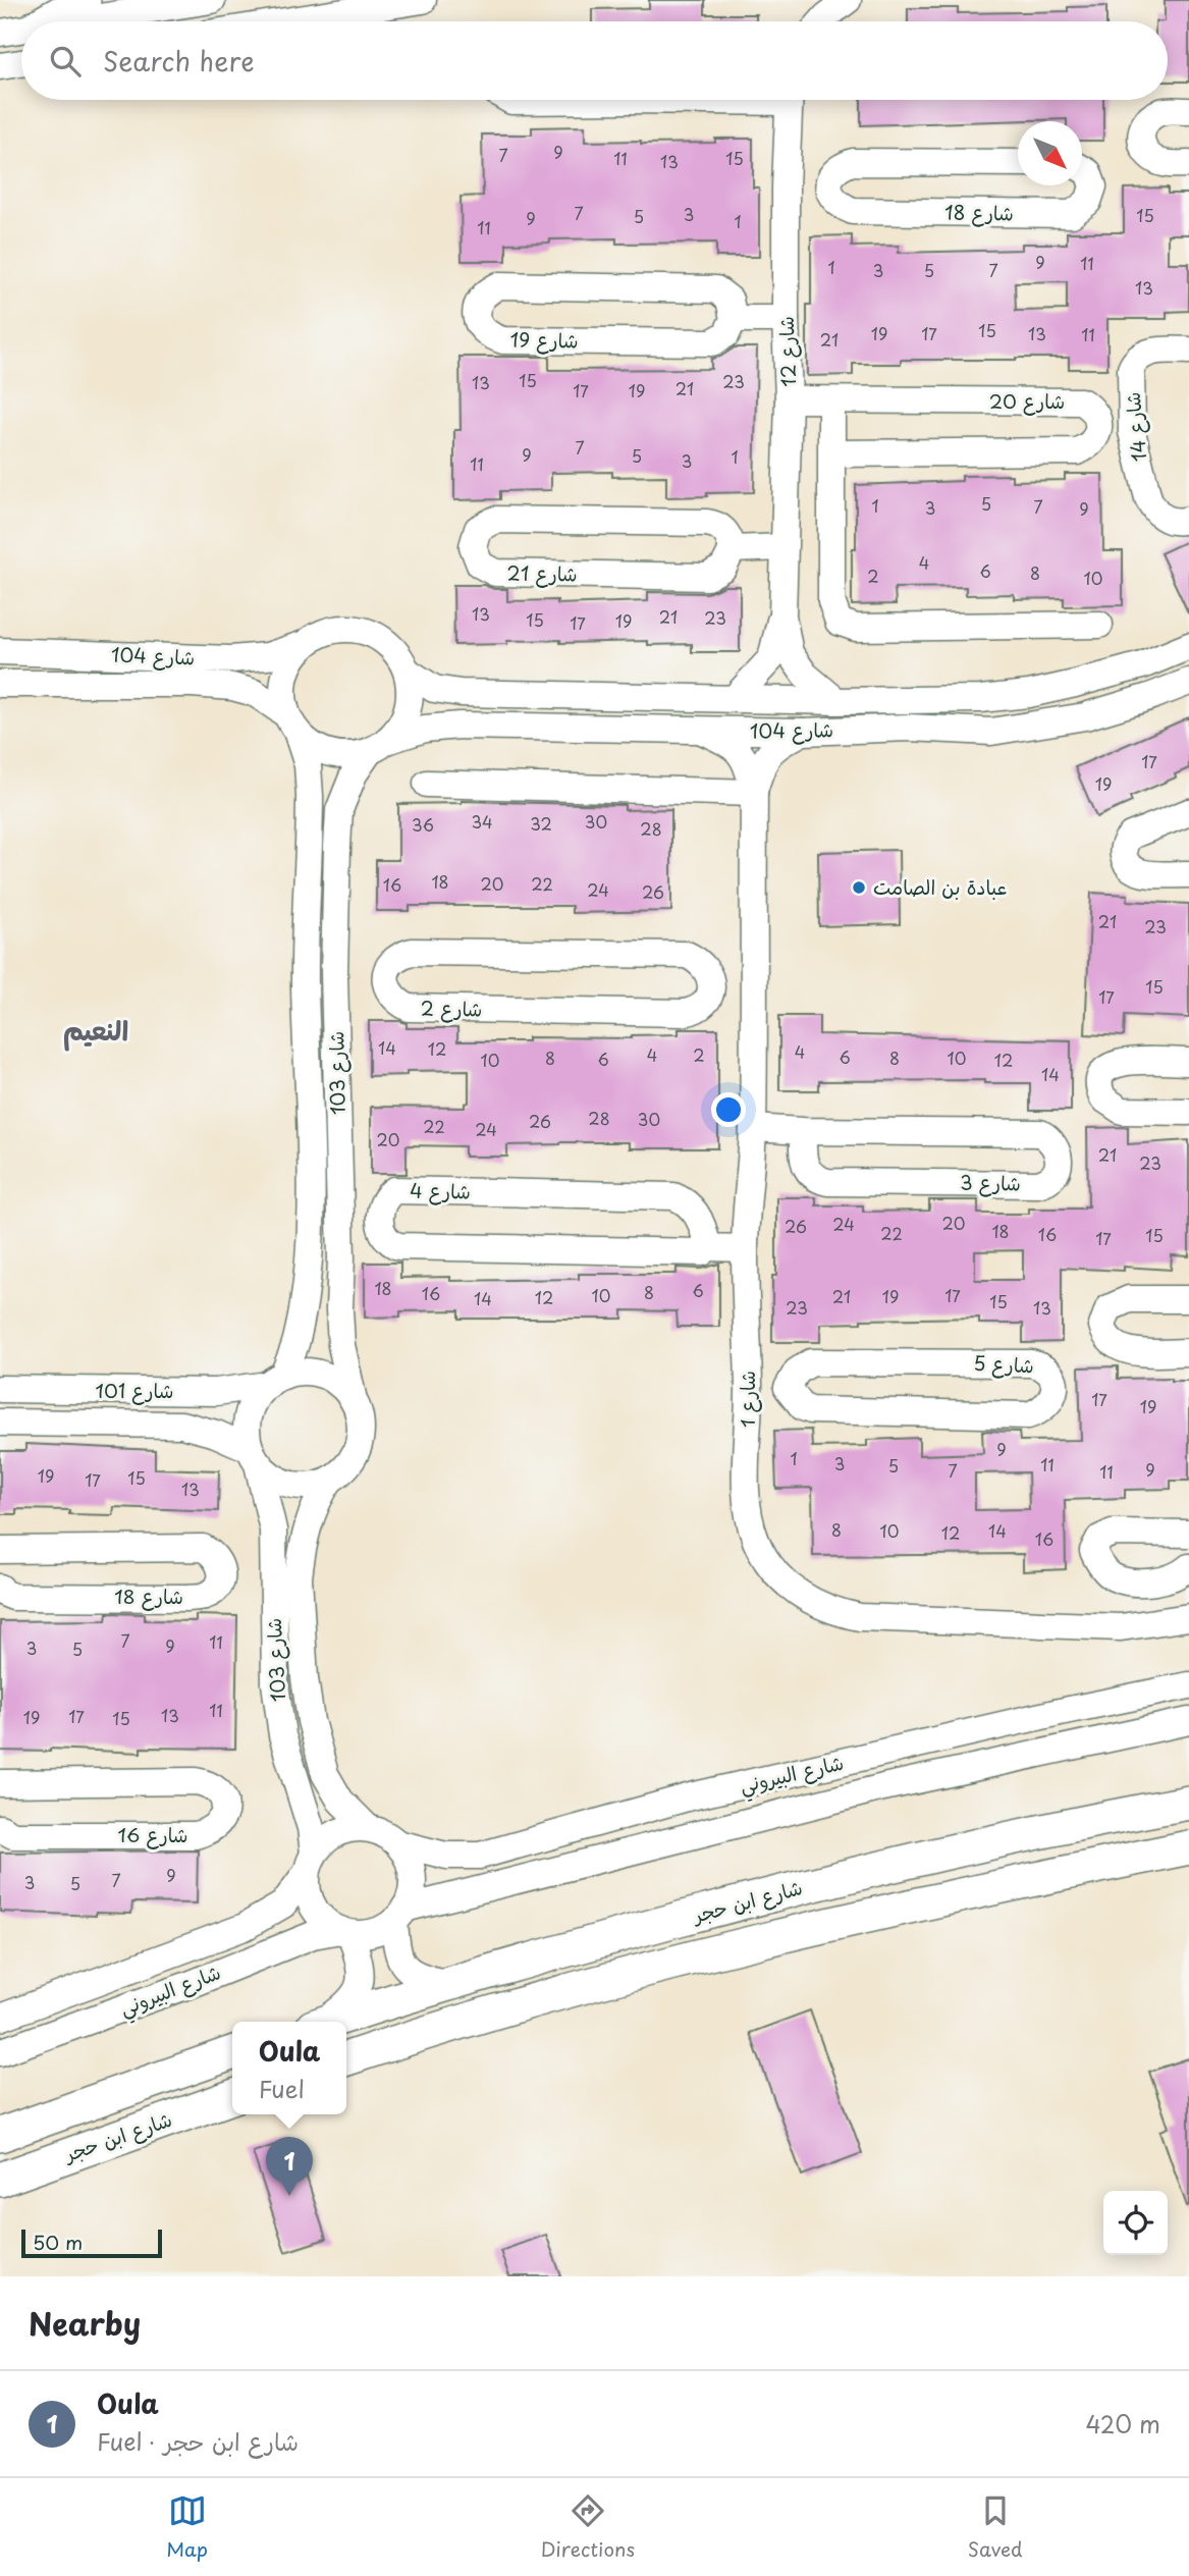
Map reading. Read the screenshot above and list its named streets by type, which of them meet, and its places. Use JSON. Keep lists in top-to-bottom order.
{
  "streets": {
    "main road": ["شارع ابن حجر"],
    "street": [
      "شارع 18",
      "شارع 19",
      "شارع 12",
      "شارع 20",
      "شارع 14",
      "شارع 21",
      "شارع 104",
      "شارع 2",
      "شارع 103",
      "شارع 3",
      "شارع 4",
      "شارع 5",
      "شارع 101",
      "شارع 1",
      "شارع البيروني",
      "شارع 16"
    ]
  },
  "crossings": [
    ["شارع 12", "شارع 20"],
    ["شارع 12", "شارع 104"],
    ["شارع 104", "شارع 103"],
    ["شارع 104", "شارع 1"],
    ["شارع 103", "شارع 101"],
    ["شارع 103", "شارع البيروني"],
    ["شارع 3", "شارع 1"],
    ["شارع 4", "شارع 1"]
  ],
  "districts": ["النعيم"],
  "places": ["عبادة بن الصامت"],
  "house_numbers": [
    "9",
    "7",
    "11",
    "15",
    "13",
    "7",
    "3",
    "15",
    "5",
    "9",
    "1",
    "11",
    "9",
    "11",
    "1",
    "3",
    "5",
    "7",
    "13",
    "15",
    "19",
    "17",
    "13",
    "11",
    "21",
    "15",
    "23",
    "13",
    "21",
    "17",
    "19",
    "7",
    "9",
    "5",
    "1",
    "3",
    "11",
    "5",
    "1",
    "7",
    "3",
    "9",
    "4",
    "6",
    "8",
    "2",
    "10",
    "13",
    "21",
    "23",
    "15",
    "19",
    "17",
    "17",
    "19",
    "34",
    "30",
    "32",
    "36",
    "28",
    "18",
    "20",
    "22",
    "16",
    "24",
    "26",
    "21",
    "23",
    "15",
    "17",
    "14",
    "12",
    "4",
    "4",
    "2",
    "6",
    "8",
    "8",
    "10",
    "6",
    "10",
    "12",
    "14",
    "28",
    "30",
    "26",
    "22",
    "24",
    "20",
    "21",
    "23",
    "20",
    "24",
    "26",
    "18",
    "22",
    "16",
    "15",
    "17",
    "18",
    "6",
    "8",
    "16",
    "10",
    "17",
    "21",
    "19",
    "12",
    "14",
    "15",
    "23",
    "13",
    "17",
    "19",
    "9",
    "1",
    "3",
    "11",
    "5",
    "9",
    "7",
    "11",
    "19",
    "15",
    "17",
    "13",
    "8",
    "10",
    "14",
    "12",
    "16",
    "7",
    "11",
    "9",
    "3",
    "5",
    "11",
    "13",
    "17",
    "19",
    "15",
    "9",
    "7",
    "3",
    "5"
  ],
  "scale_bar": "50 m",
  "north": "bottom right",
  "page": {
    "search": "Search here",
    "popup": ["Oula", "Fuel"],
    "pins": "1",
    "scale": "50 m",
    "heading": "Nearby",
    "list": [
      {
        "mark": "1",
        "name": "Oula",
        "note": "Fuel · شارع ابن حجر",
        "value": "420 m"
      }
    ],
    "nav": ["Map", "Directions", "Saved"]
  }
}
